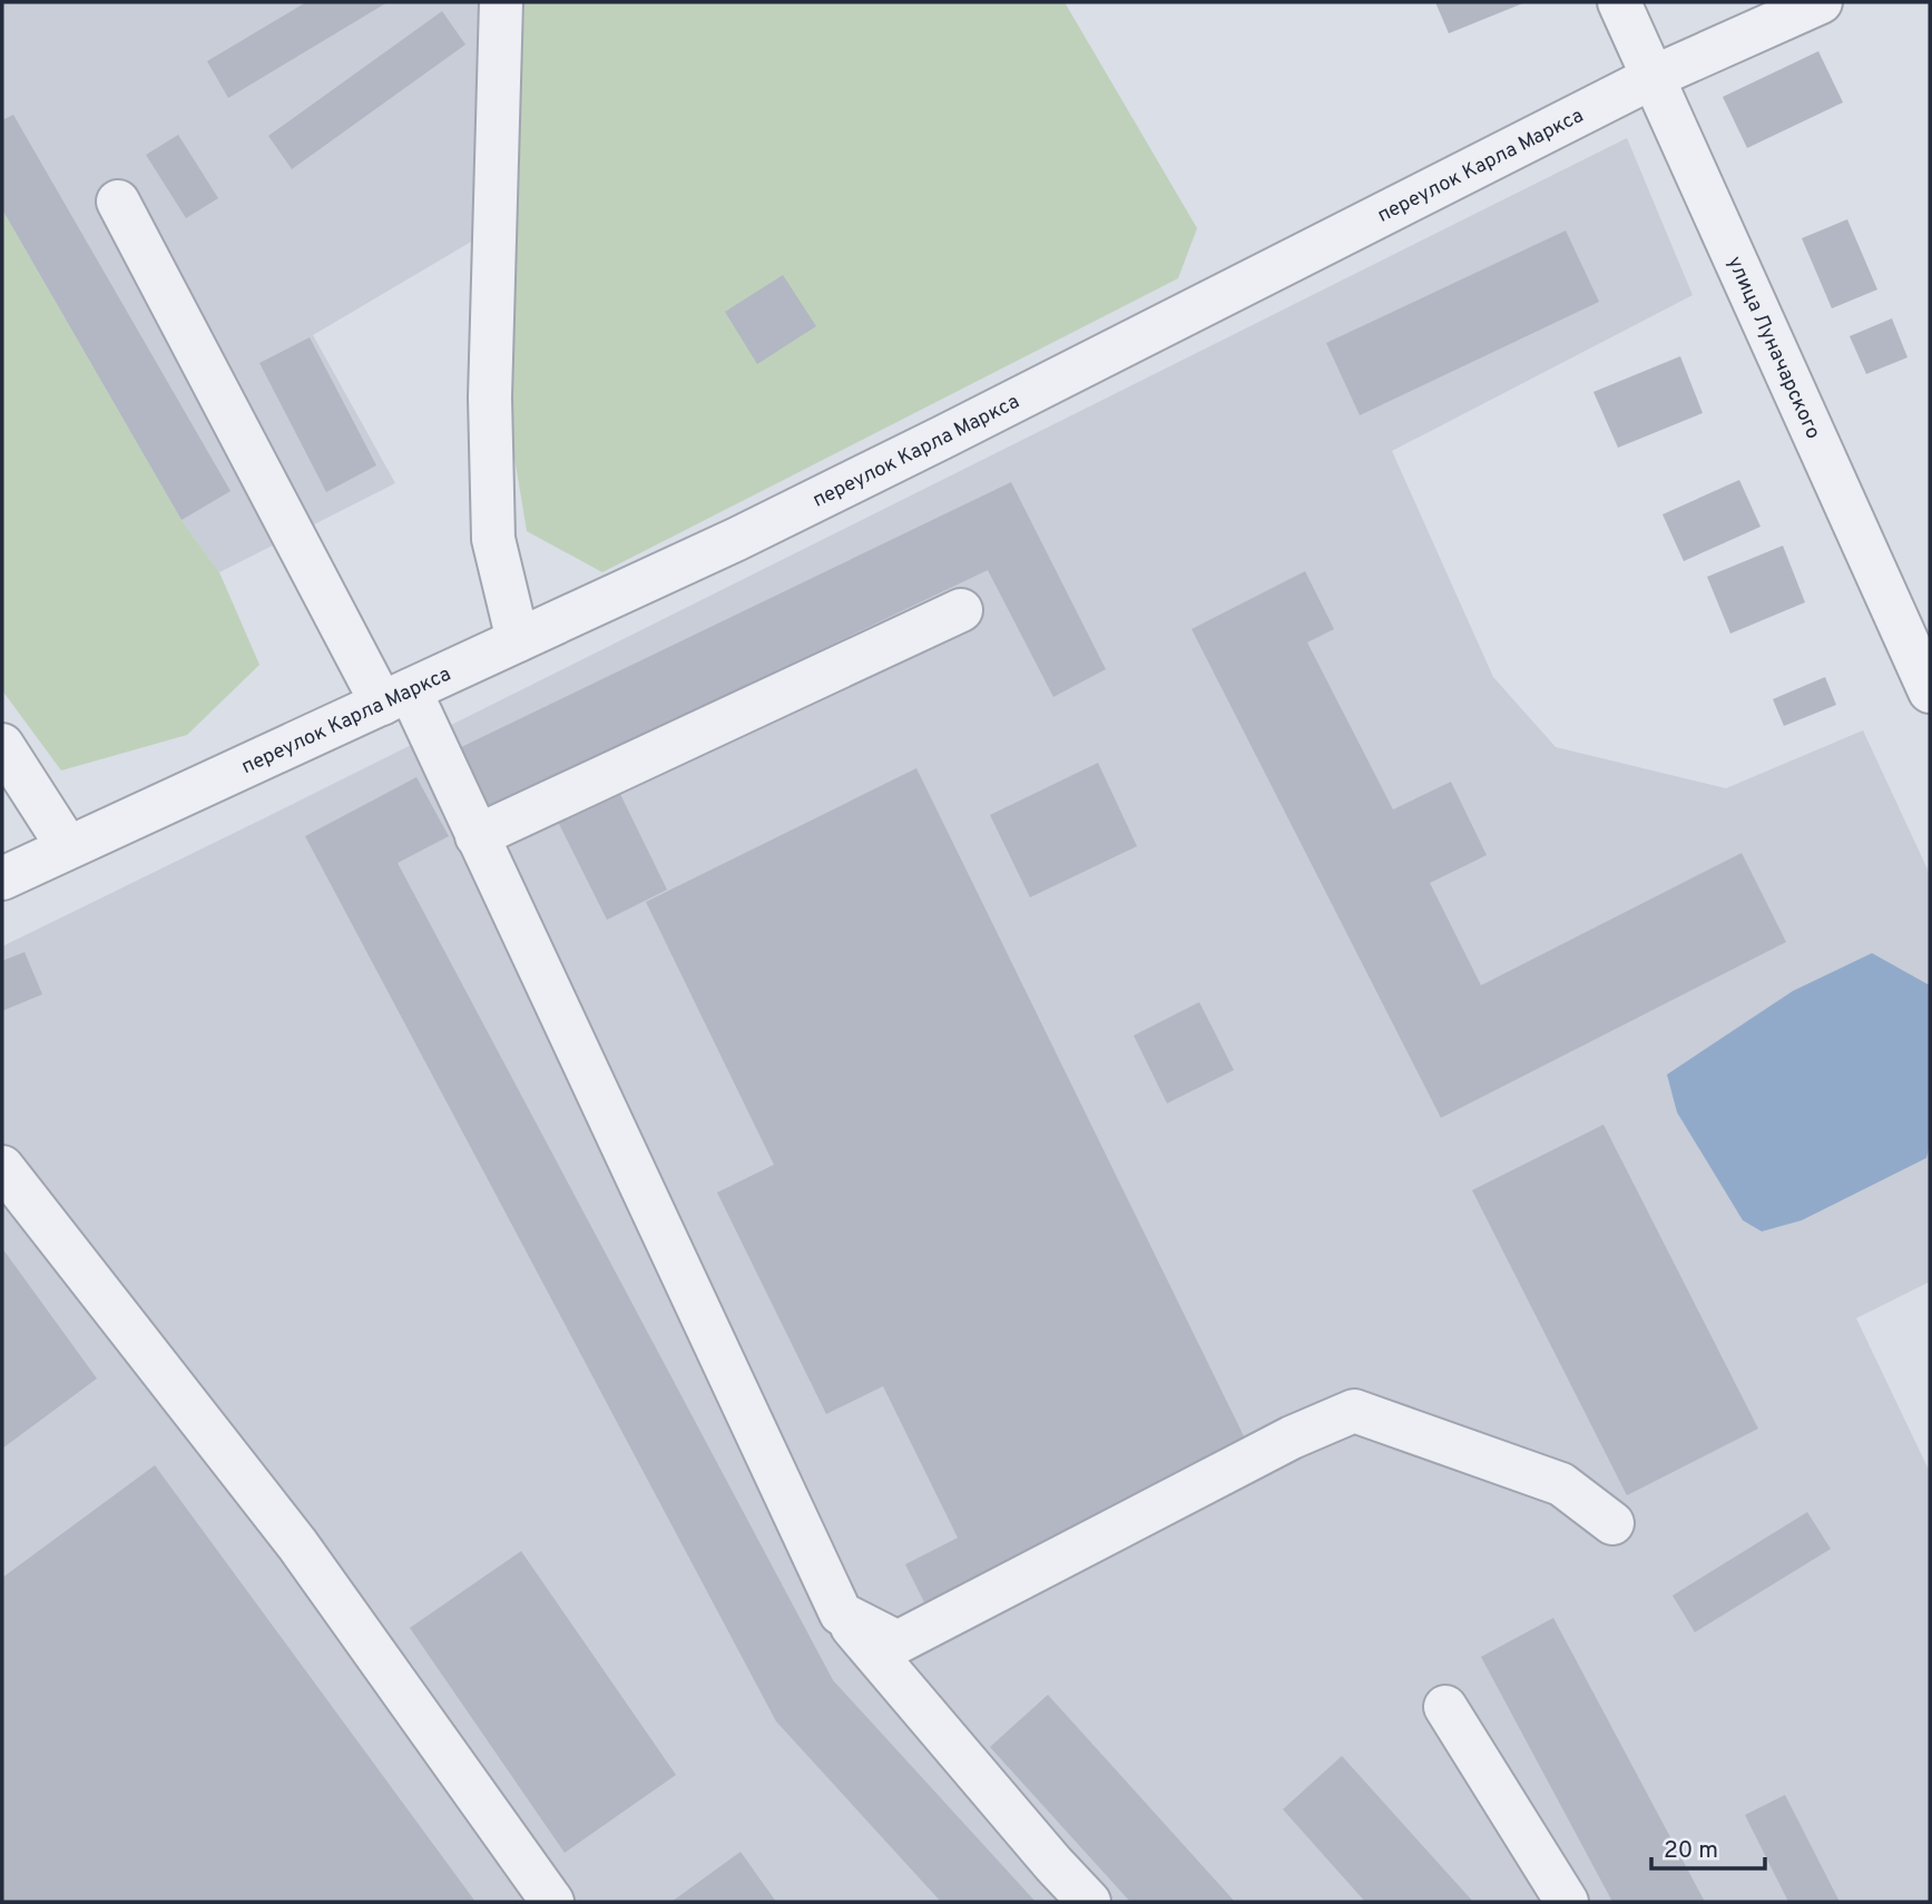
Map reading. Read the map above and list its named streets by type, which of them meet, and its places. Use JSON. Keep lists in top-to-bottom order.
{
  "streets": {
    "street": ["переулок Карла Маркса", "улица Луначарского"]
  },
  "crossings": [
    ["переулок Карла Маркса", "улица Луначарского"]
  ],
  "scale_bar": "20 m"
}
